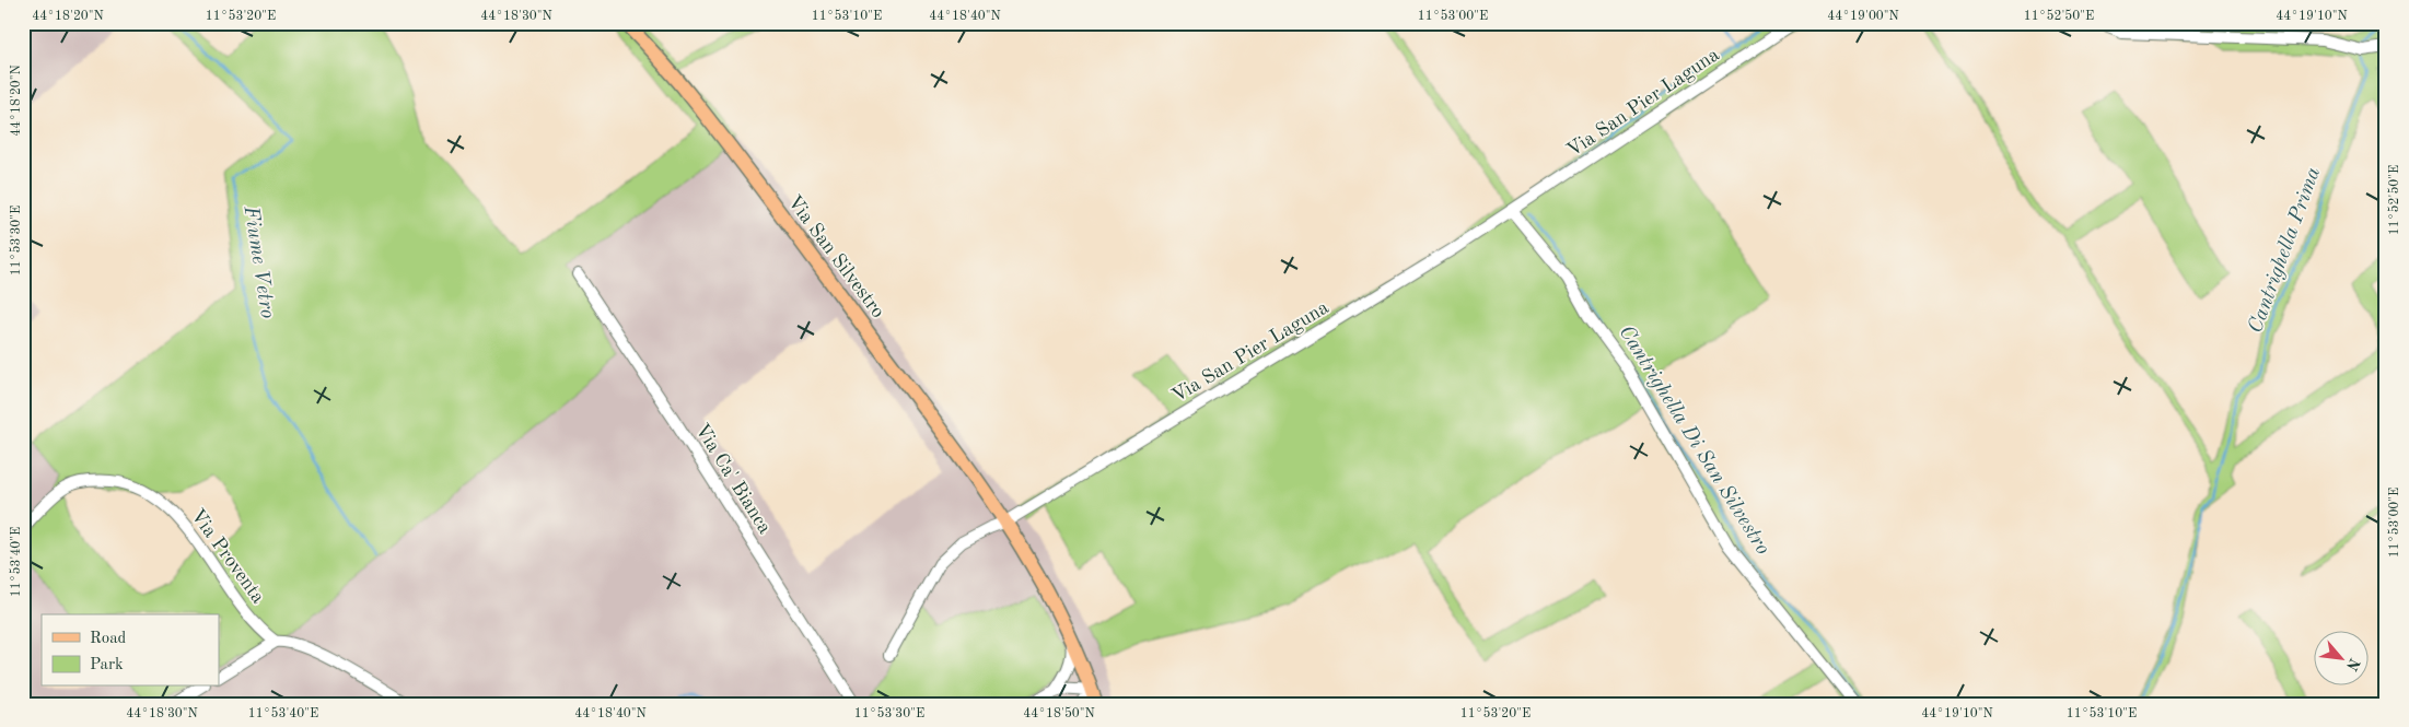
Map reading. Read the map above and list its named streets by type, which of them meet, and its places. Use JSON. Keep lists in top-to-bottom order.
{
  "streets": {
    "main road": ["Via San Silvestro"],
    "street": ["Via San Pier Laguna", "Via Ca' Bianca", "Via Proventa"]
  },
  "crossings": [
    ["Via San Pier Laguna", "Via San Silvestro"]
  ],
  "water": ["Cantrighella Prima", "Fiume Vetro", "Cantrighella Di San Silvestro"],
  "legend": ["Road", "Park"],
  "north": "bottom right",
  "coordinates": [
    "44°18'20\"N",
    "11°53'20\"E",
    "44°18'30\"N",
    "11°53'10\"E",
    "44°18'40\"N",
    "11°53'00\"E",
    "44°19'00\"N",
    "11°52'50\"E",
    "44°19'10\"N",
    "11°53'30\"E",
    "11°53'40\"E",
    "44°18'50\"N"
  ]
}
